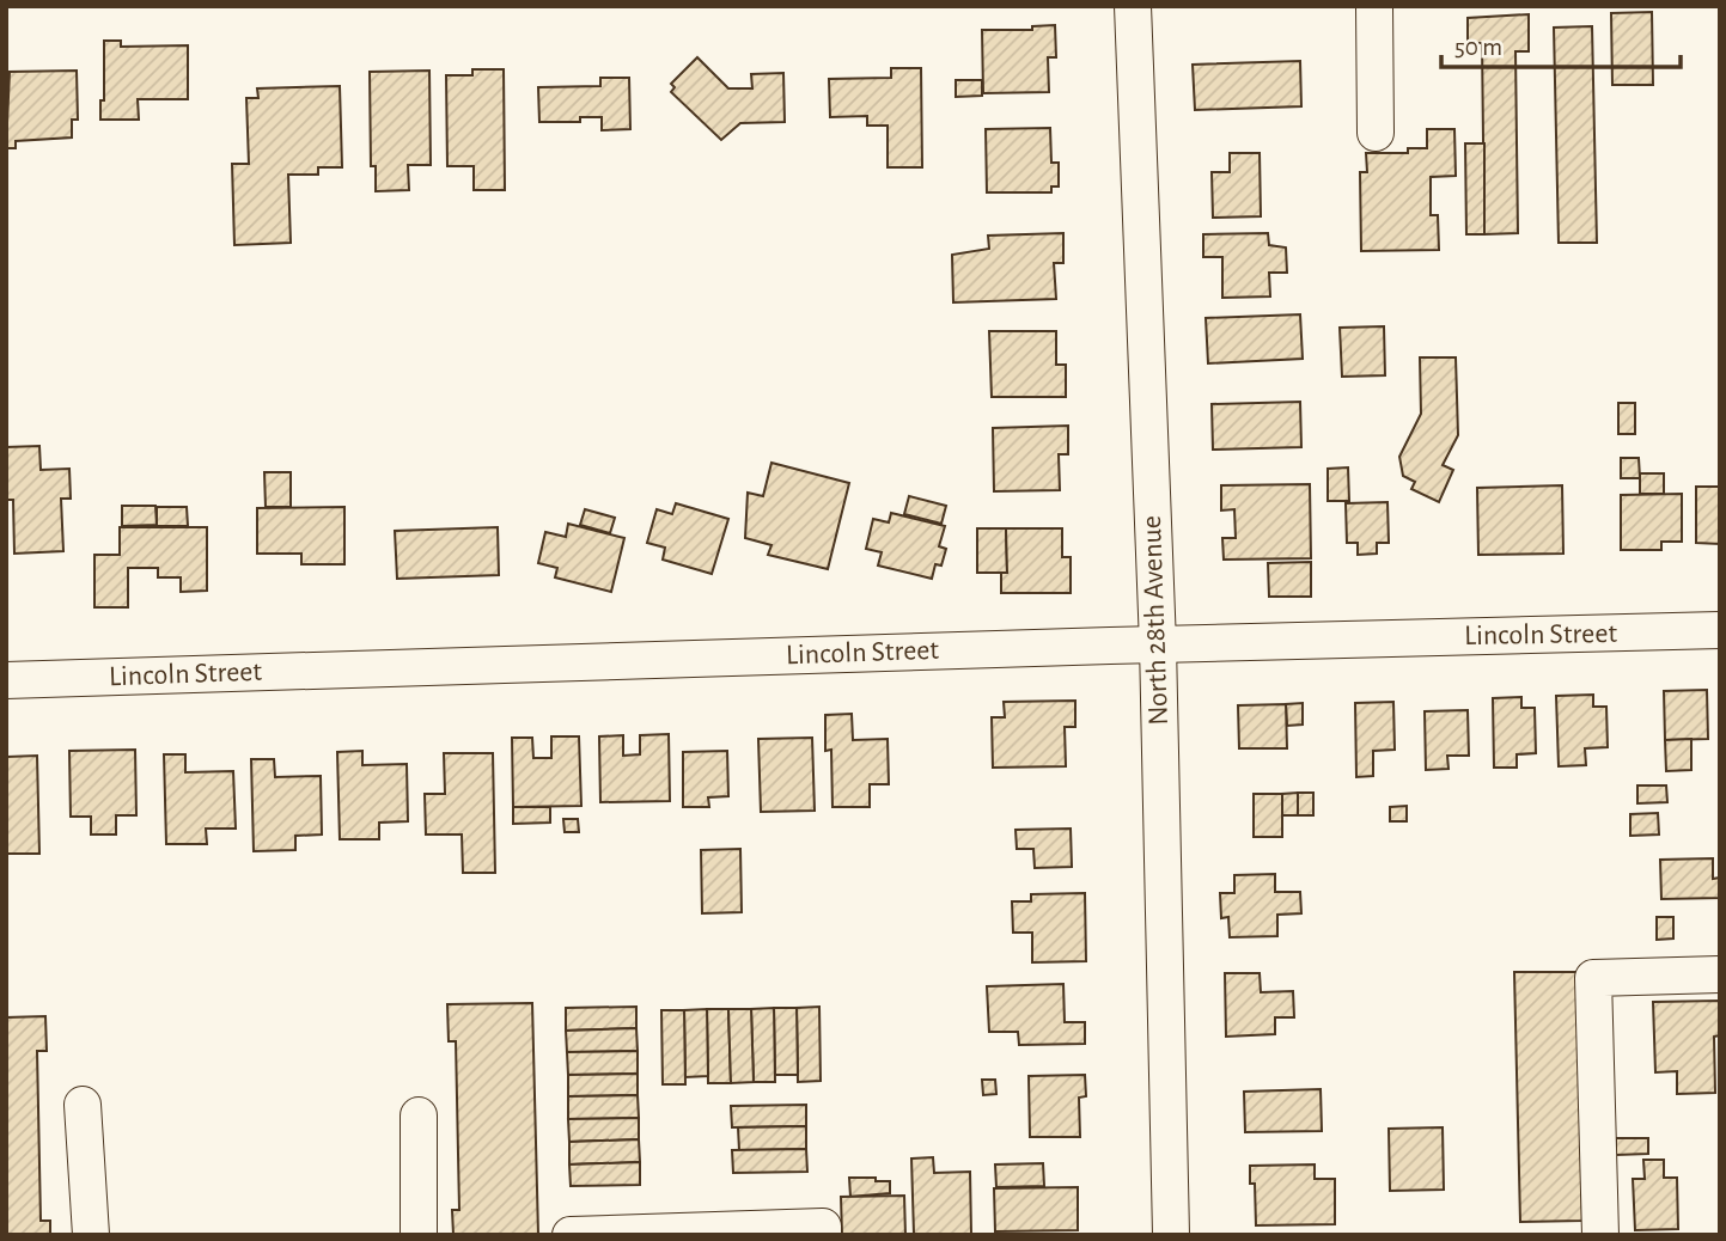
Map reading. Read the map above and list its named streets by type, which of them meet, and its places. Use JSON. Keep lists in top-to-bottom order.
{
  "streets": {
    "street": ["North 28th Avenue", "Lincoln Street"]
  },
  "crossings": [
    ["North 28th Avenue", "Lincoln Street"]
  ],
  "scale_bar": "50 m"
}
